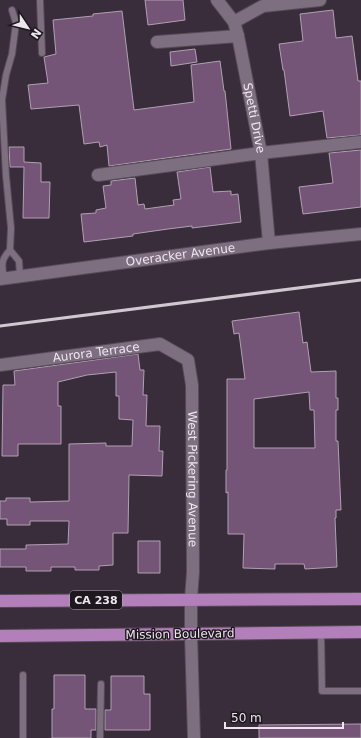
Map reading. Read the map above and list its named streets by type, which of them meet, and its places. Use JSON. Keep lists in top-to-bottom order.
{
  "streets": {
    "main road": ["CA 238", "Mission Boulevard"],
    "street": [
      "Spetti Drive",
      "Overacker Avenue",
      "Aurora Terrace",
      "West Pickering Avenue"
    ]
  },
  "crossings": [
    ["Spetti Drive", "Overacker Avenue"],
    ["Aurora Terrace", "West Pickering Avenue"],
    ["West Pickering Avenue", "CA 238"],
    ["West Pickering Avenue", "Mission Boulevard"]
  ],
  "scale_bar": "50 m",
  "north": "bottom right"
}
